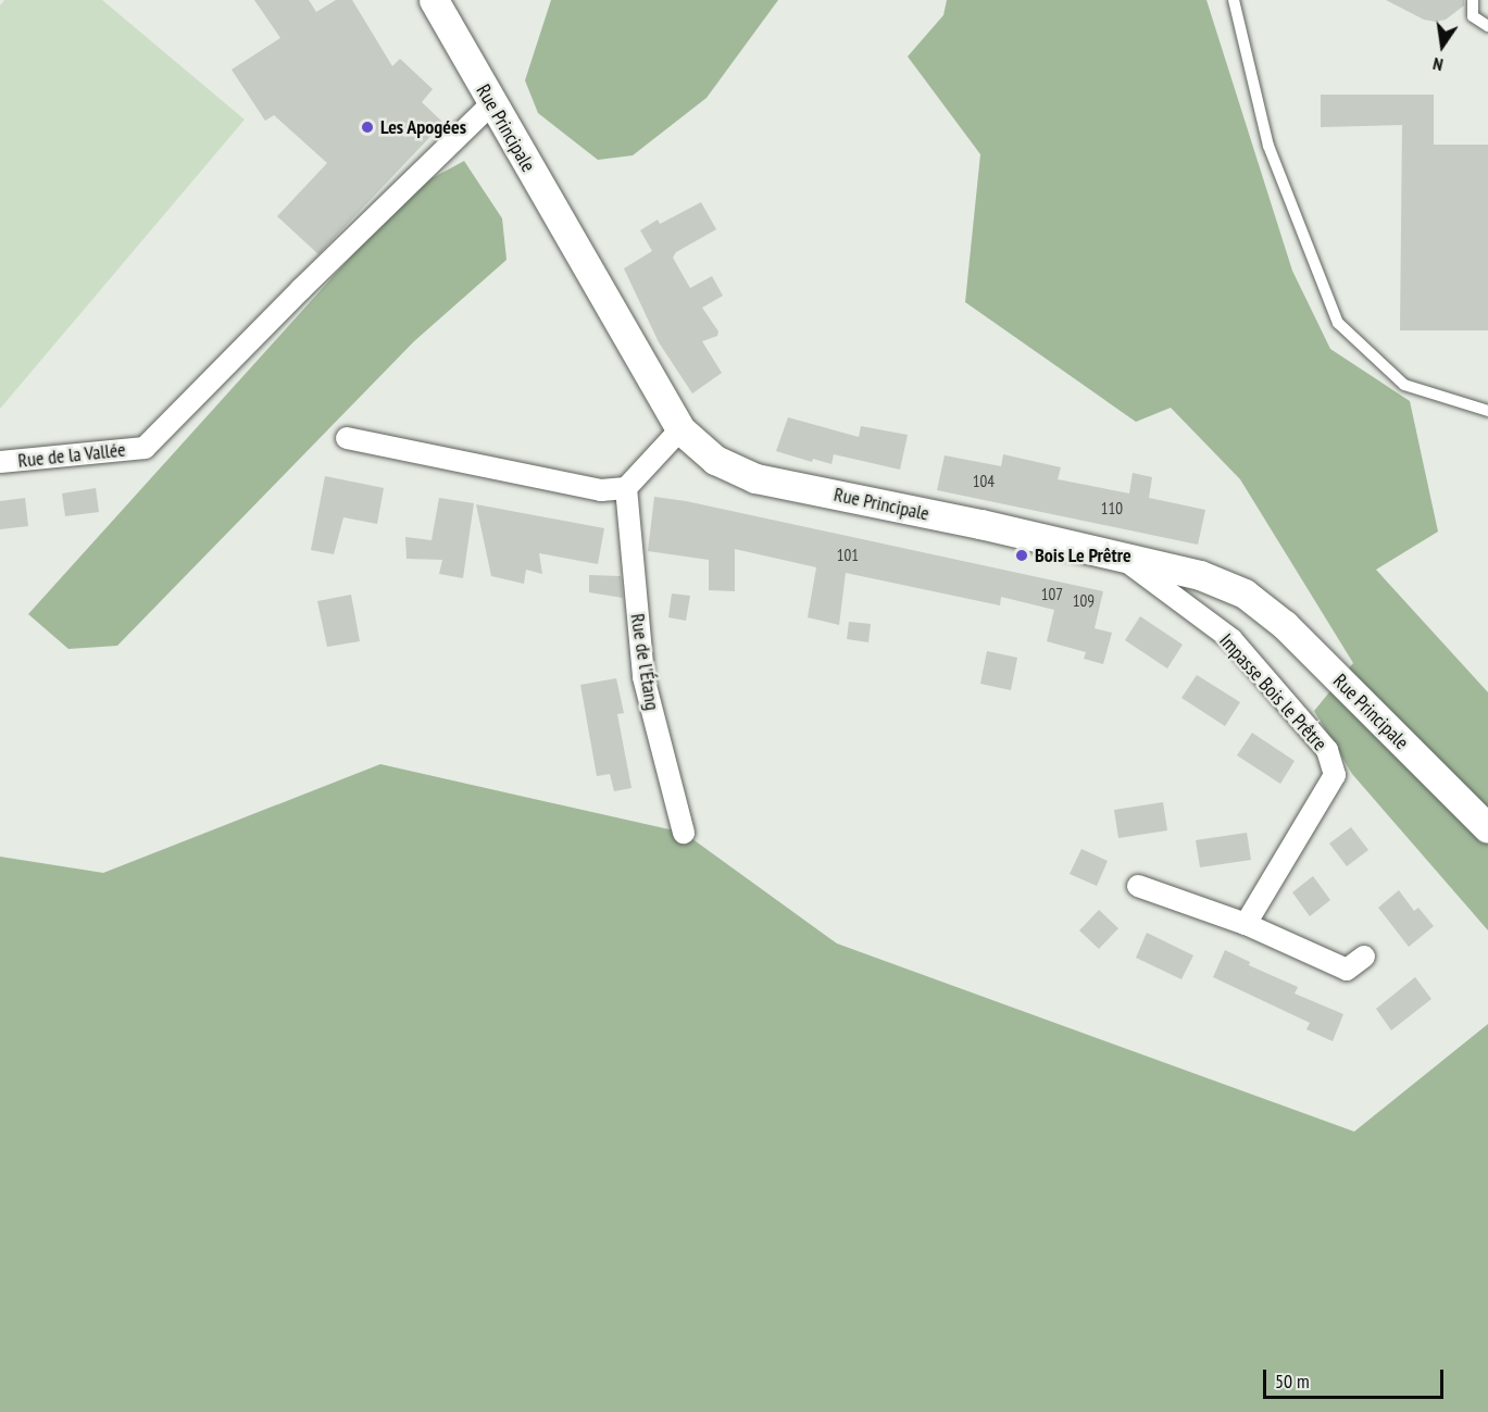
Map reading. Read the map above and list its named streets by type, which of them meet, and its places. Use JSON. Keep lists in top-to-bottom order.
{
  "streets": {
    "main road": ["Rue Principale"],
    "street": ["Rue de la Vallée", "Rue de l'Étang", "Impasse Bois le Prêtre"]
  },
  "crossings": [
    ["Rue Principale", "Rue de la Vallée"],
    ["Rue Principale", "Impasse Bois le Prêtre"]
  ],
  "places": ["Les Apogées", "Bois Le Prêtre"],
  "house_numbers": [
    "104",
    "110",
    "101",
    "107",
    "109"
  ],
  "scale_bar": "50 m",
  "north": "bottom"
}
